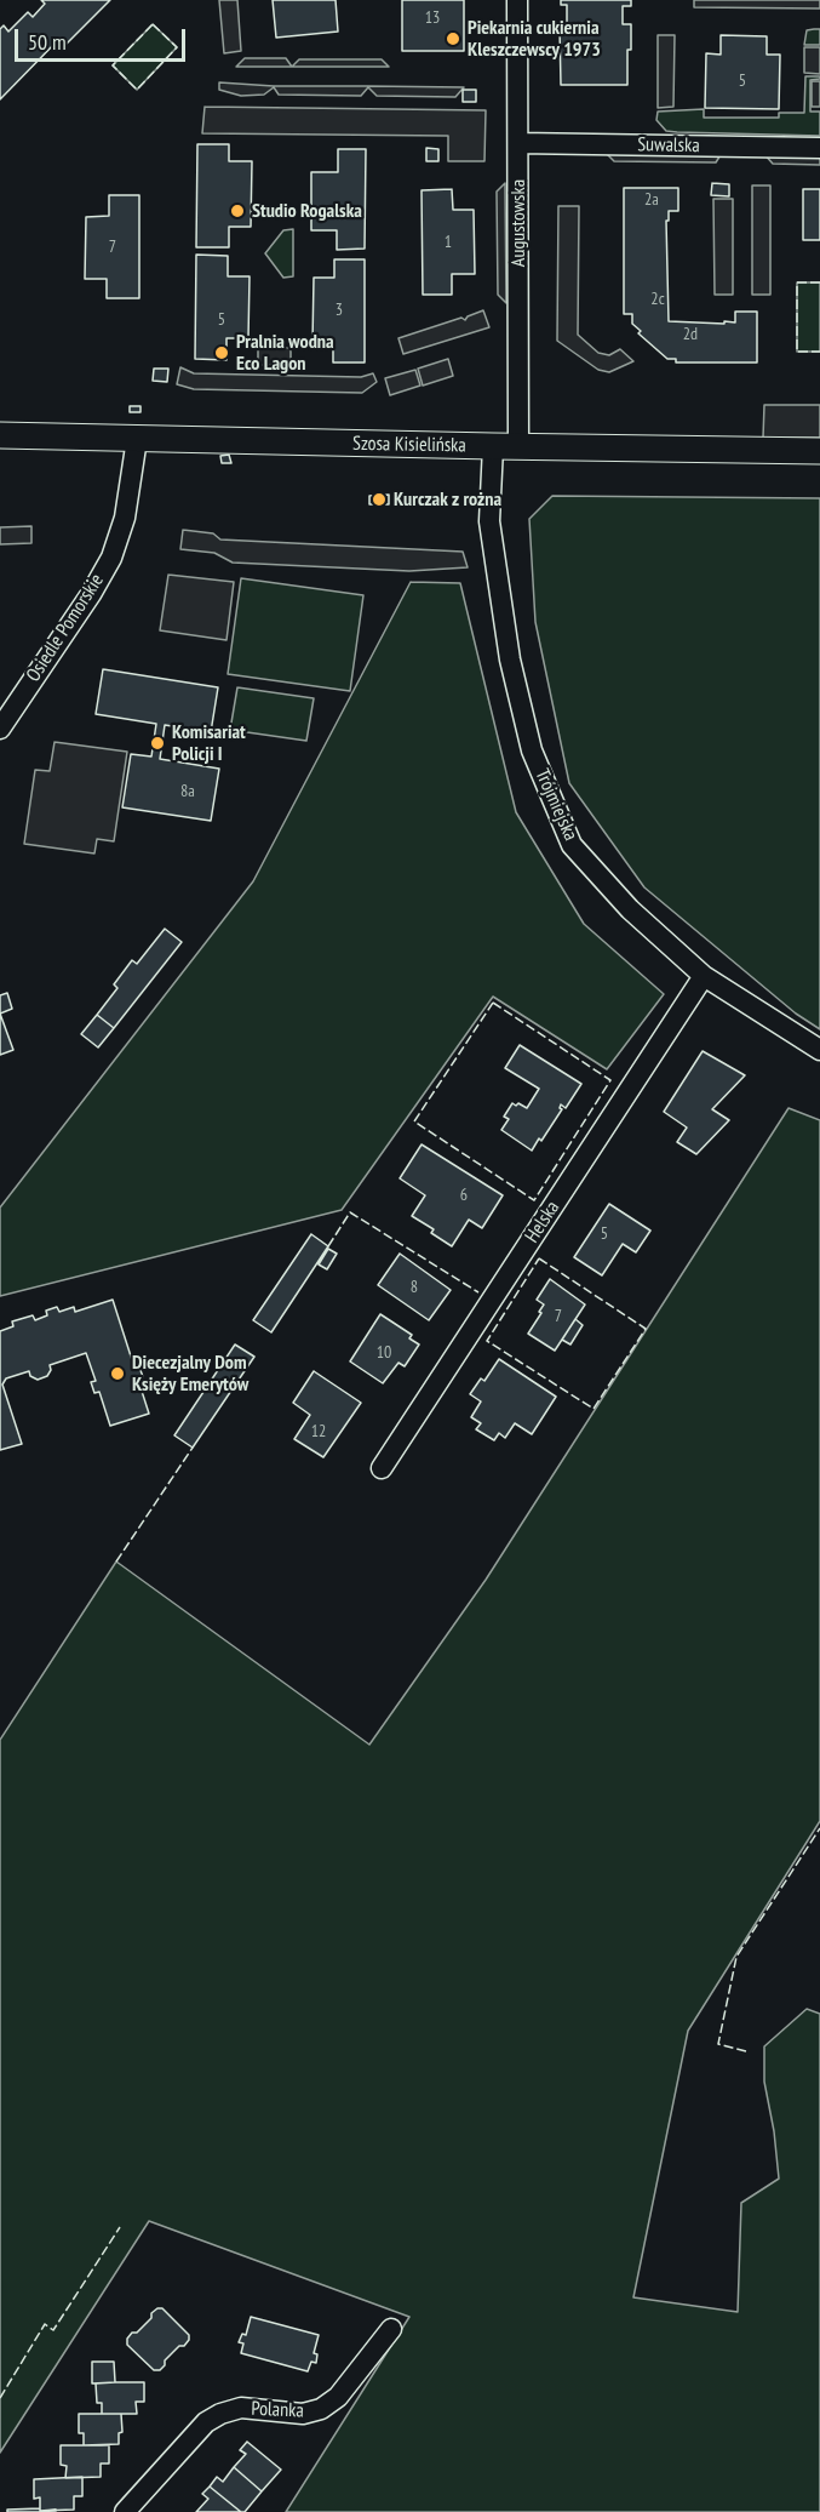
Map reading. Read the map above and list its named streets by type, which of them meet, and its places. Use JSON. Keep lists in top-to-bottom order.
{
  "streets": {
    "street": [
      "Suwalska",
      "Augustowska",
      "Szosa Kisielińska",
      "Osiedle Pomorskie",
      "Trójmiejska",
      "Helska",
      "Polanka"
    ]
  },
  "crossings": [
    ["Suwalska", "Augustowska"],
    ["Augustowska", "Szosa Kisielińska"],
    ["Augustowska", "Trójmiejska"],
    ["Szosa Kisielińska", "Osiedle Pomorskie"],
    ["Szosa Kisielińska", "Trójmiejska"],
    ["Trójmiejska", "Helska"]
  ],
  "places": [
    "Piekarnia cukiernia Kleszczewscy 1973",
    "Studio Rogalska",
    "Pralnia wodna Eco Lagon",
    "Kurczak z rożna",
    "Komisariat Policji I",
    "Diecezjalny Dom Księży Emerytów"
  ],
  "house_numbers": [
    "13",
    "5",
    "2a",
    "1",
    "7",
    "2c",
    "3",
    "5",
    "2d",
    "8a",
    "6",
    "5",
    "8",
    "7",
    "10",
    "12"
  ],
  "scale_bar": "50 m"
}
